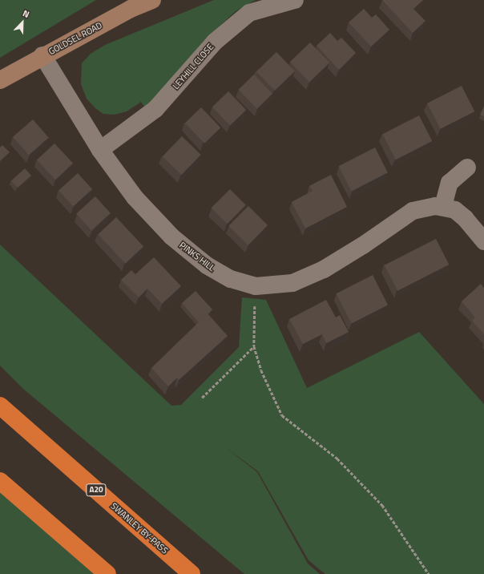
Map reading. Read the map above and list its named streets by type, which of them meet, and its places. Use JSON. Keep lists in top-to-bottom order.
{
  "streets": {
    "highway": ["A20", "SWANLEY BY-PASS"],
    "main road": ["GOLDSEL ROAD"],
    "street": ["LEYHILL CLOSE", "PINKS HILL"]
  },
  "crossings": [
    ["GOLDSEL ROAD", "PINKS HILL"],
    ["LEYHILL CLOSE", "PINKS HILL"]
  ],
  "north": "top right"
}
